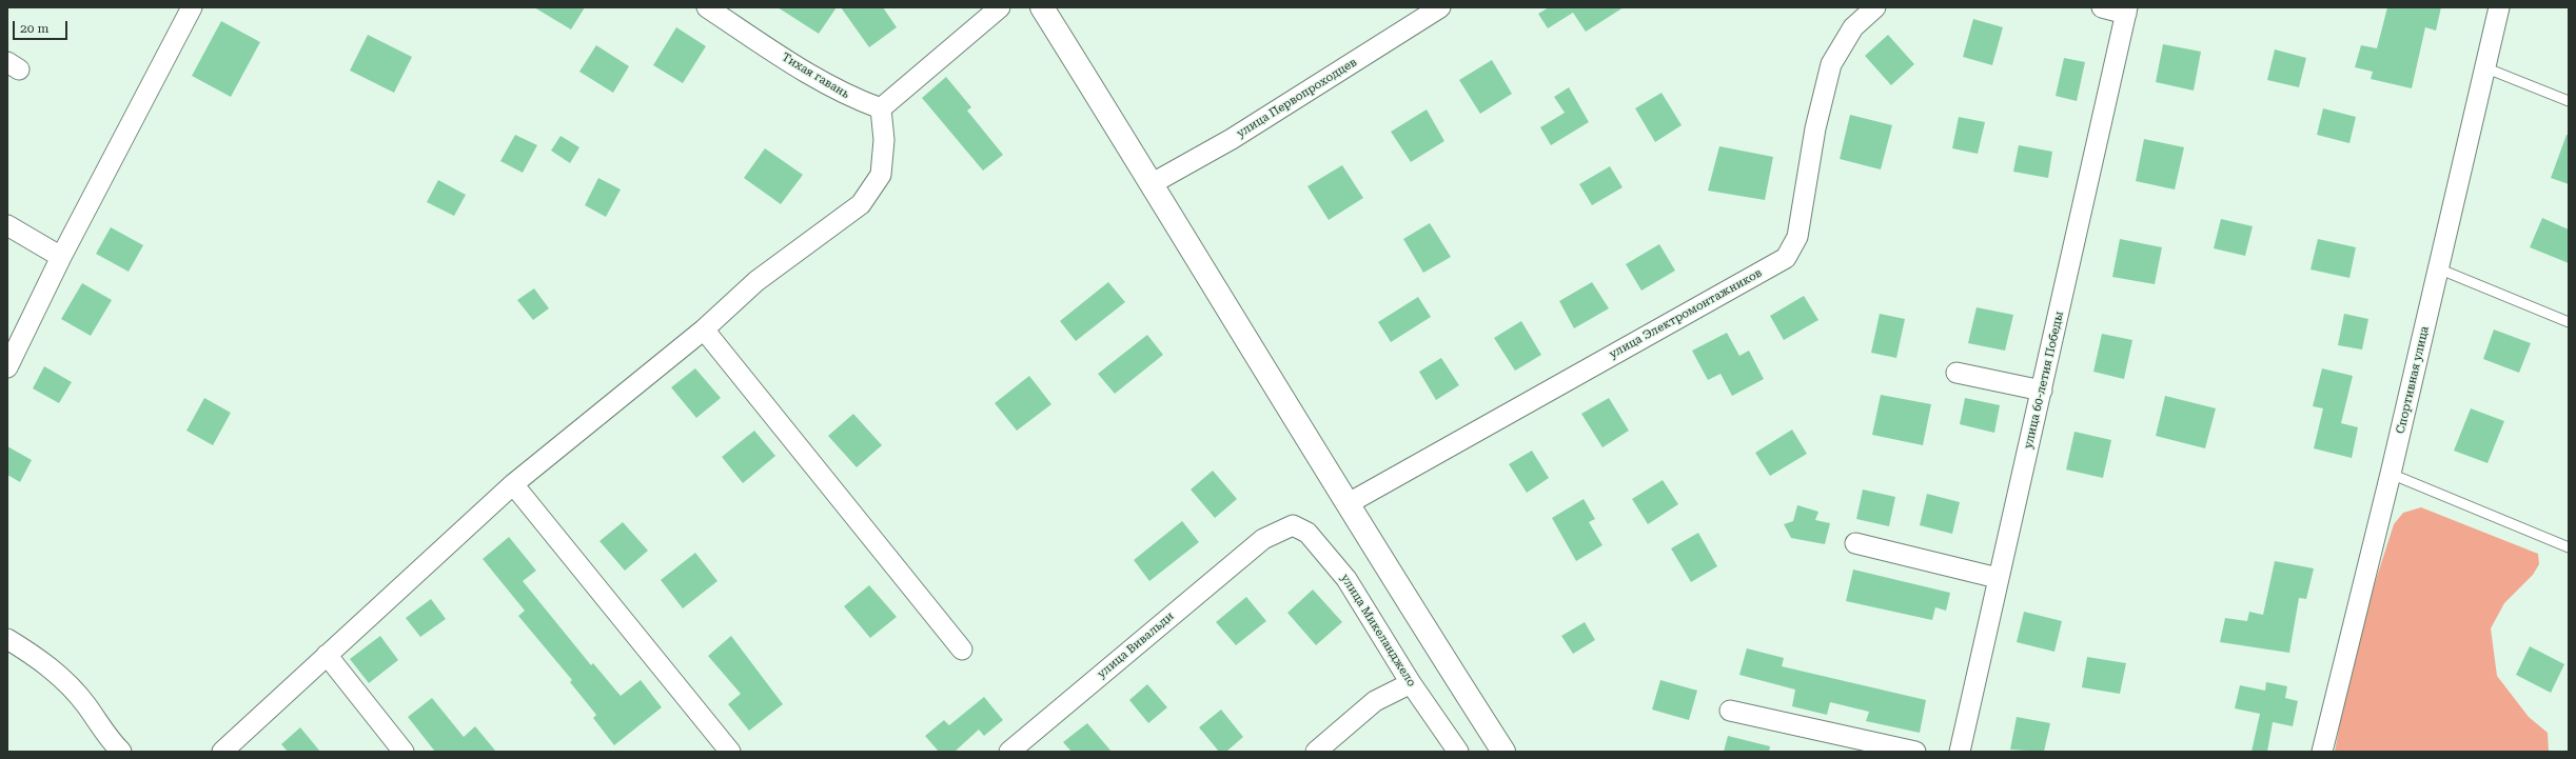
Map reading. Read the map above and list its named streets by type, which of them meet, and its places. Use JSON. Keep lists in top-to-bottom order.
{
  "streets": {
    "street": [
      "Тихая гавань",
      "улица Первопроходцев",
      "улица Электромонтажников",
      "улица 60-летия Победы",
      "Спортивная улица",
      "улица Микеланджело",
      "улица Вивальди"
    ]
  },
  "crossings": [
    ["улица Микеланджело", "улица Вивальди"]
  ],
  "scale_bar": "20 m"
}
